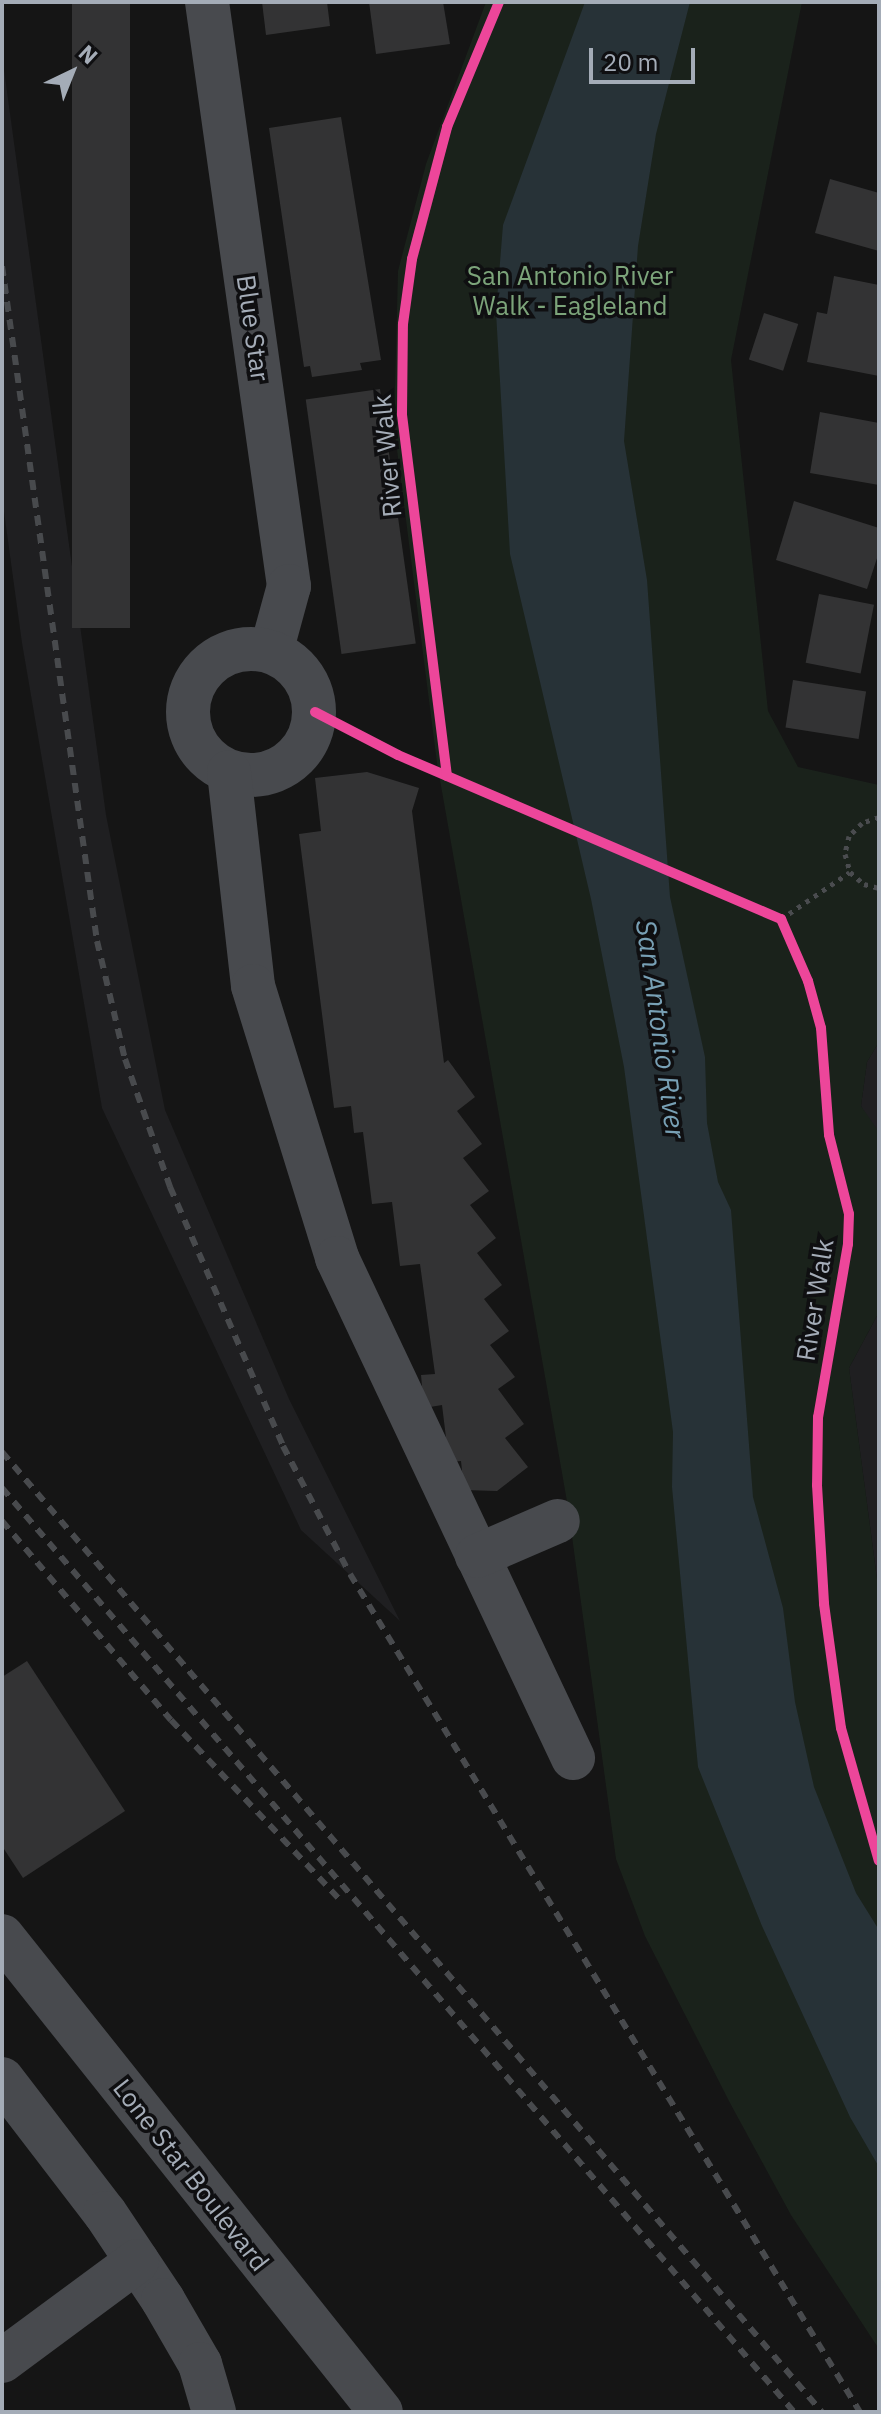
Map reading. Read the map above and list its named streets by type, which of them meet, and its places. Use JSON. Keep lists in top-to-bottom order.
{
  "streets": {
    "street": ["Blue Star", "Lone Star Boulevard"],
    "cycle path": ["River Walk"]
  },
  "water": ["San Antonio River"],
  "parks": ["San Antonio River Walk - Eagleland"],
  "scale_bar": "20 m",
  "north": "top right"
}
